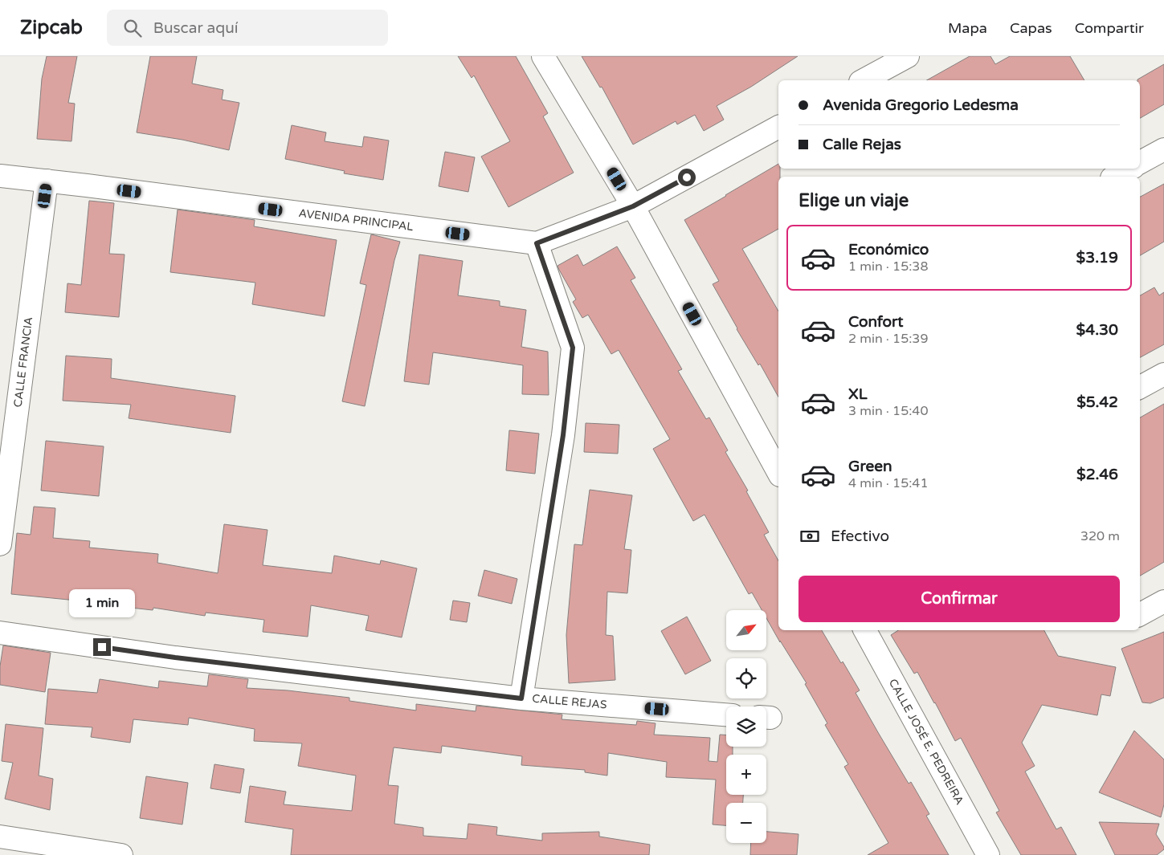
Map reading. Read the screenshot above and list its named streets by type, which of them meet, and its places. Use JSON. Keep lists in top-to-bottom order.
{
  "streets": {
    "street": [
      "AVENIDA PRINCIPAL",
      "CALLE FRANCIA",
      "CALLE REJAS",
      "CALLE JOSÉ E. PEDREIRA"
    ]
  },
  "crossings": [
    ["AVENIDA PRINCIPAL", "CALLE FRANCIA"]
  ],
  "north": "top right",
  "page": {
    "header": "Zipcab",
    "search": "Buscar aquí",
    "nav": ["Mapa", "Capas", "Compartir"],
    "banner": ["Avenida Gregorio Ledesma", "Calle Rejas"],
    "heading": "Elige un viaje",
    "list": [
      {
        "name": "Económico",
        "note": "1 min · 15:38",
        "value": "$3.19"
      },
      {
        "name": "Confort",
        "note": "2 min · 15:39",
        "value": "$4.30"
      },
      {
        "name": "XL",
        "note": "3 min · 15:40",
        "value": "$5.42"
      },
      {
        "name": "Green",
        "note": "4 min · 15:41",
        "value": "$2.46"
      }
    ],
    "pay": ["Efectivo", "320 m"],
    "buttons": "Confirmar",
    "bubble": "1 min",
    "map_buttons": ["+", "−"]
  }
}
